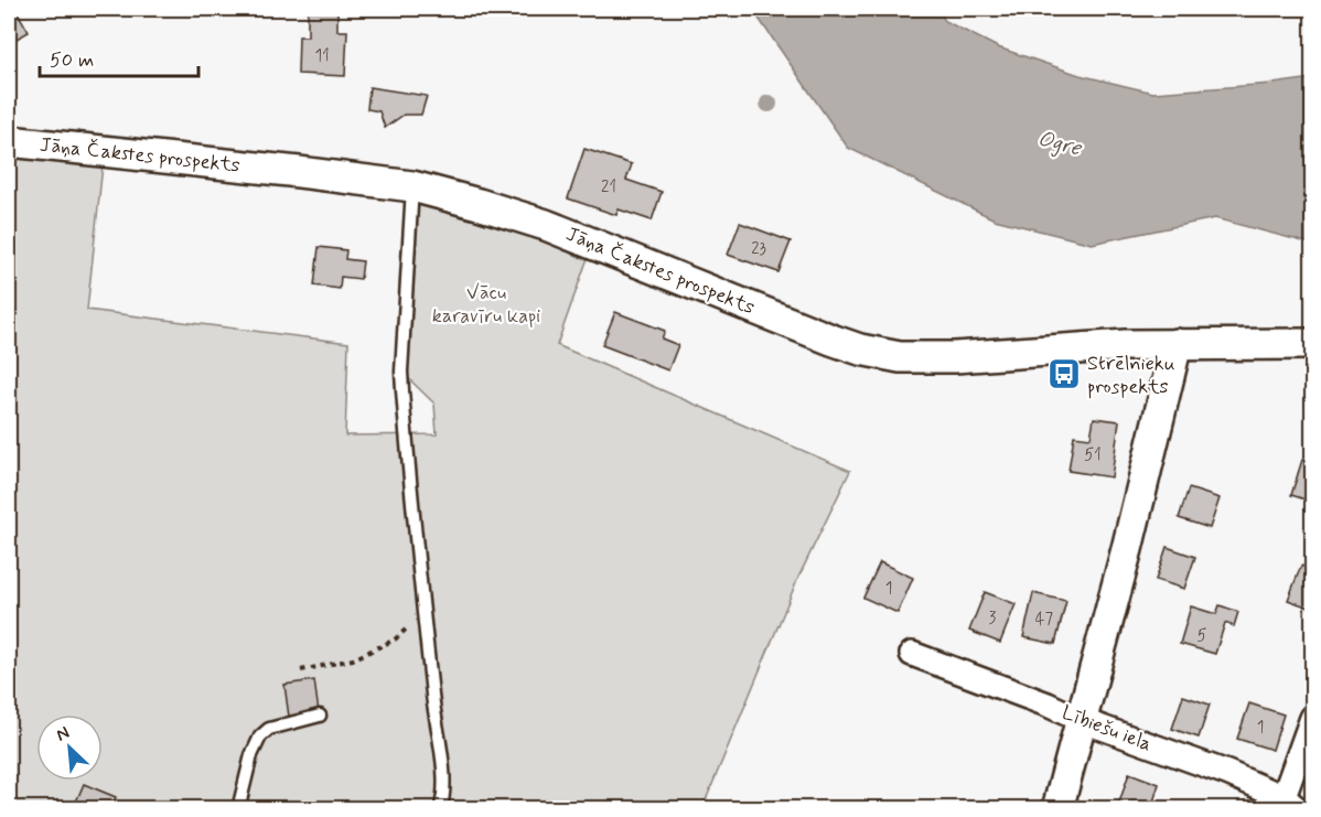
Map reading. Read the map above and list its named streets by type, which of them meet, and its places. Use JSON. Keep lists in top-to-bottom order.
{
  "streets": {
    "street": ["Jāņa Čakstes prospekts", "Lībiešu iela"]
  },
  "water": ["Ogre"],
  "parks": ["Vācu karavīru kapi"],
  "places": {
    "bus stop": ["Strēlnieku prospekts"]
  },
  "house_numbers": [
    "11",
    "21",
    "23",
    "51",
    "1",
    "3",
    "47",
    "5",
    "1"
  ],
  "scale_bar": "50 m",
  "north": "top left"
}
